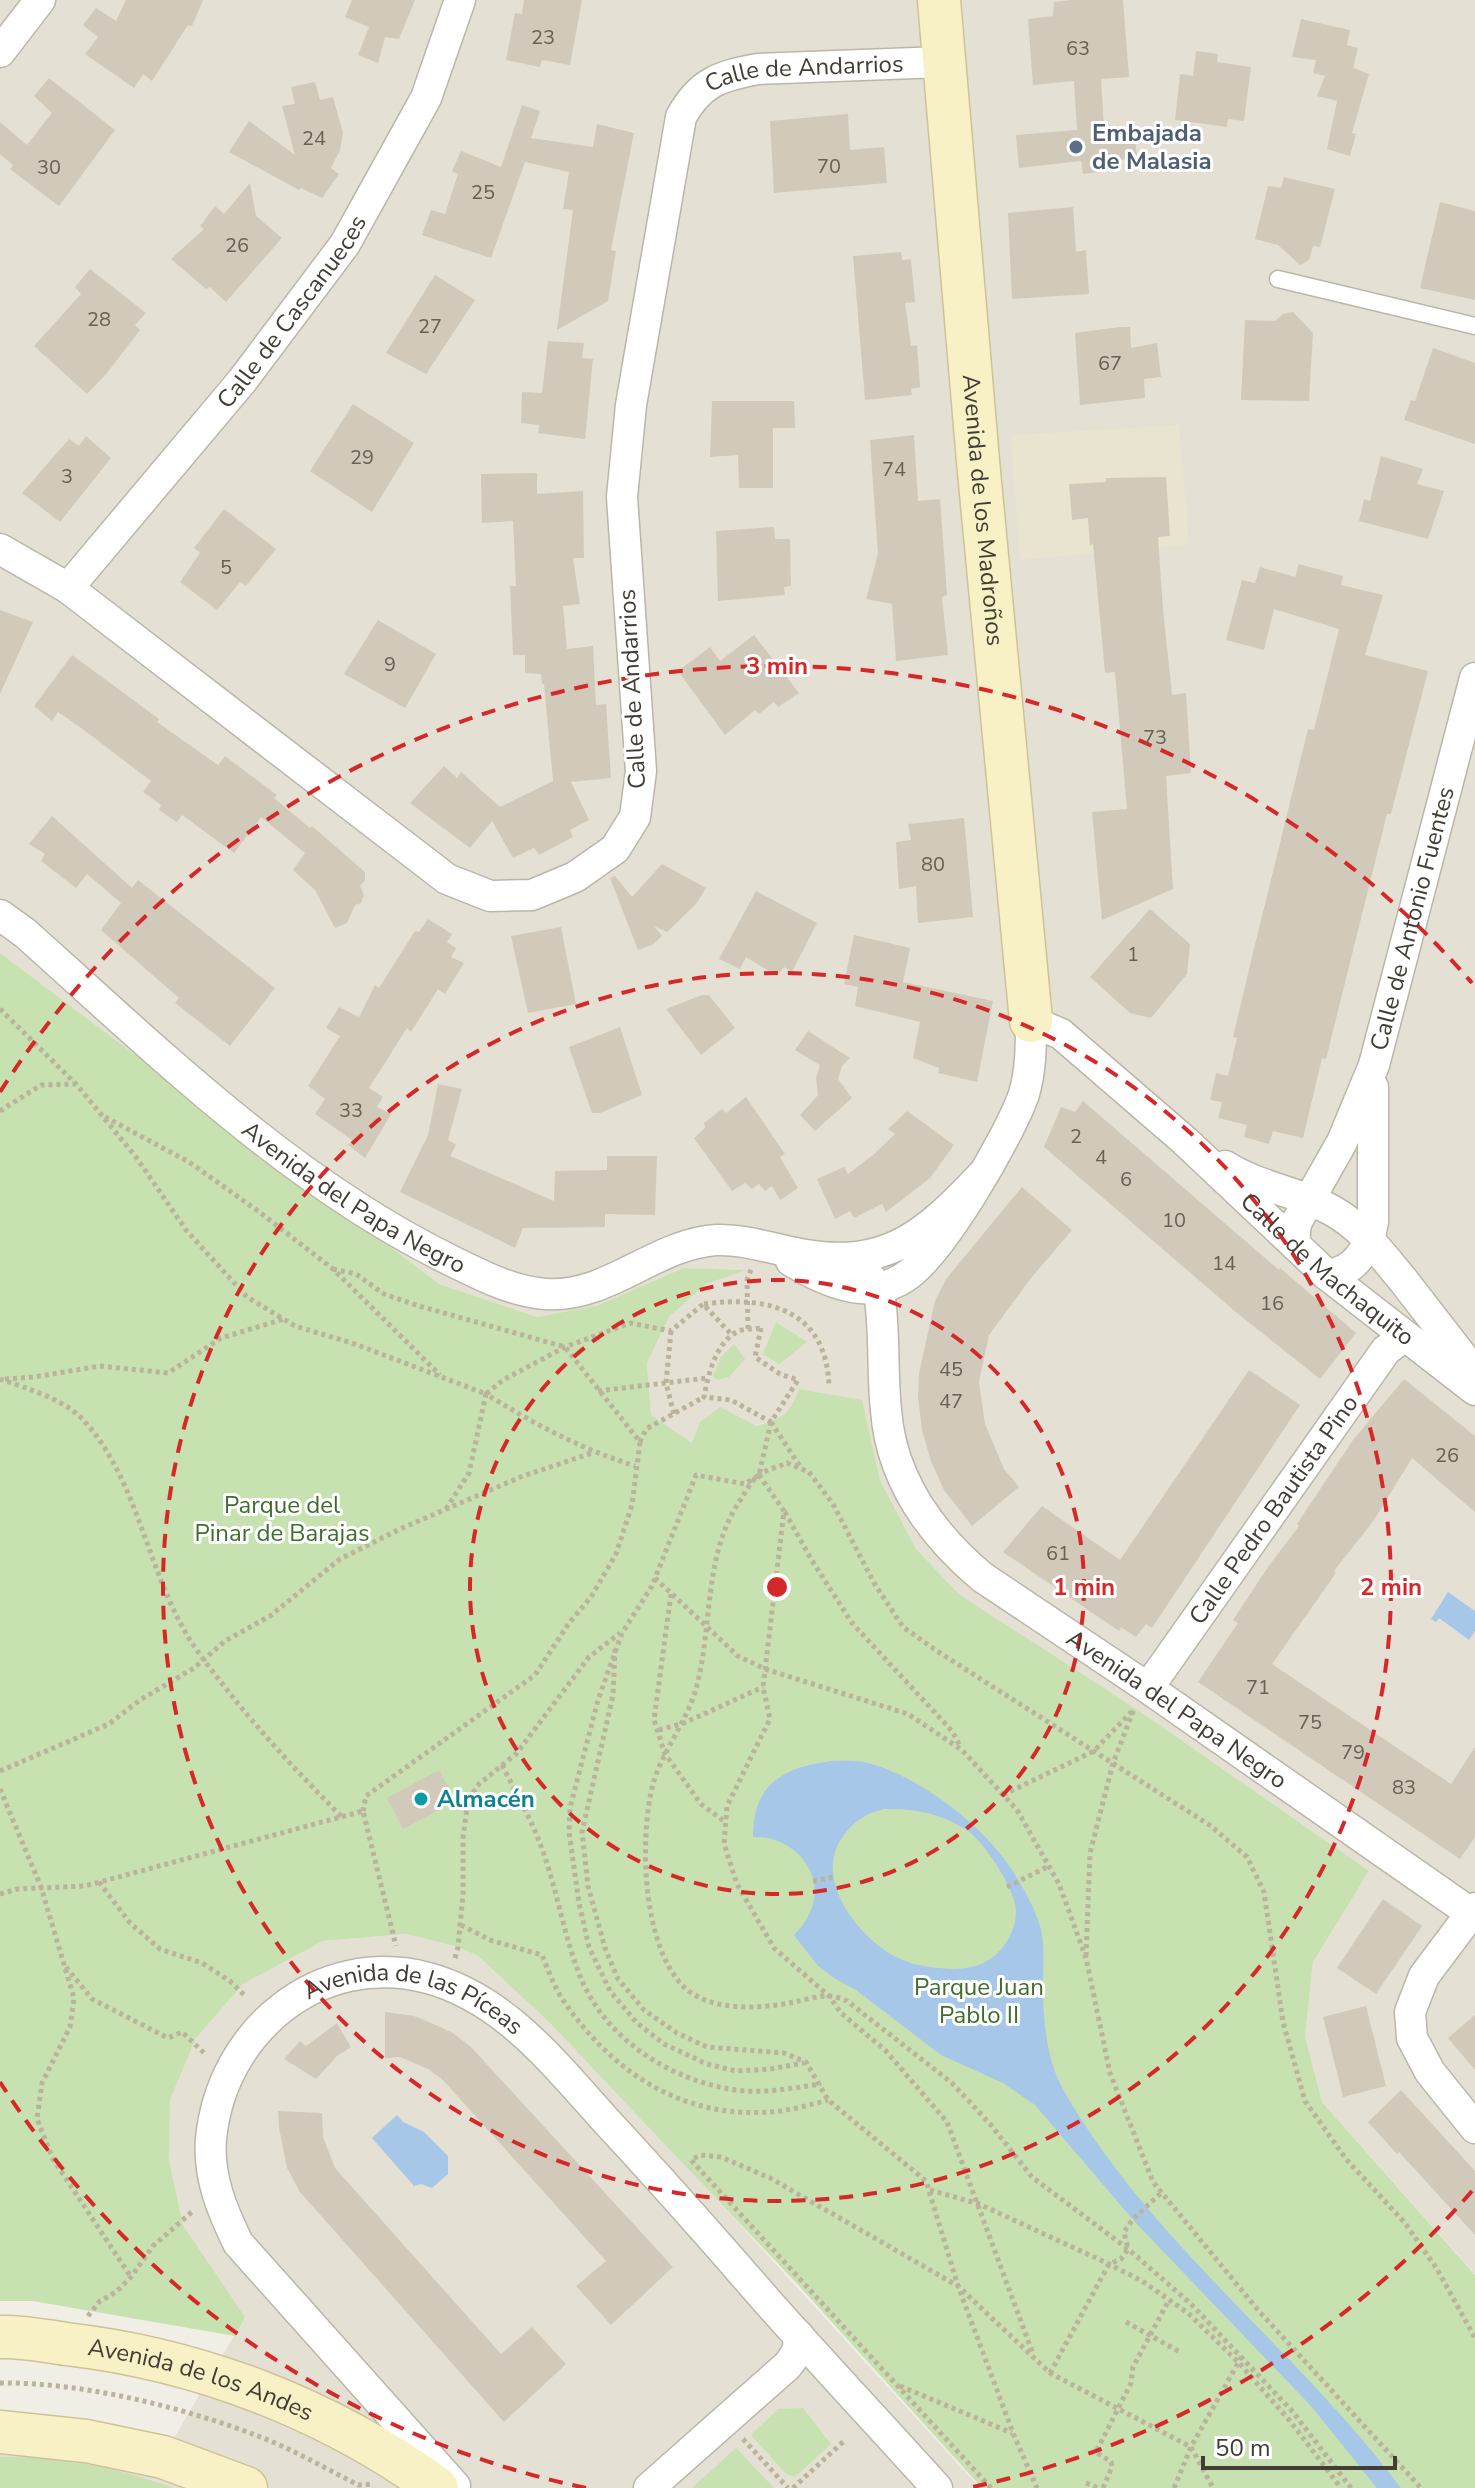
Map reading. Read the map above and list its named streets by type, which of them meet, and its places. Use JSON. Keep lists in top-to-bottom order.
{
  "streets": {
    "street": [
      "Calle de Andarrios",
      "Calle de Cascanueces",
      "Avenida de los Madroños",
      "Calle de Antonio Fuentes",
      "Avenida del Papa Negro",
      "Calle de Machaquito",
      "Calle Pedro Bautista Pino",
      "Avenida de las Píceas",
      "Avenida de los Andes"
    ]
  },
  "crossings": [
    ["Calle de Andarrios", "Calle de Cascanueces"],
    ["Calle de Andarrios", "Avenida de los Madroños"],
    ["Avenida de los Madroños", "Avenida del Papa Negro"],
    ["Avenida de los Madroños", "Calle de Machaquito"],
    ["Calle de Antonio Fuentes", "Calle de Machaquito"],
    ["Avenida del Papa Negro", "Calle de Machaquito"],
    ["Avenida del Papa Negro", "Calle Pedro Bautista Pino"],
    ["Calle de Machaquito", "Calle Pedro Bautista Pino"]
  ],
  "parks": ["Parque del Pinar de Barajas", "Parque Juan Pablo II"],
  "places": ["Embajada de Malasia", "Almacén"],
  "house_numbers": [
    "23",
    "63",
    "24",
    "70",
    "30",
    "25",
    "26",
    "28",
    "27",
    "67",
    "29",
    "74",
    "3",
    "5",
    "9",
    "73",
    "80",
    "1",
    "33",
    "2",
    "4",
    "6",
    "10",
    "14",
    "16",
    "45",
    "47",
    "26",
    "61",
    "71",
    "75",
    "79",
    "83"
  ],
  "scale_bar": "50 m",
  "rings": ["3 min", "1 min", "2 min"]
}
